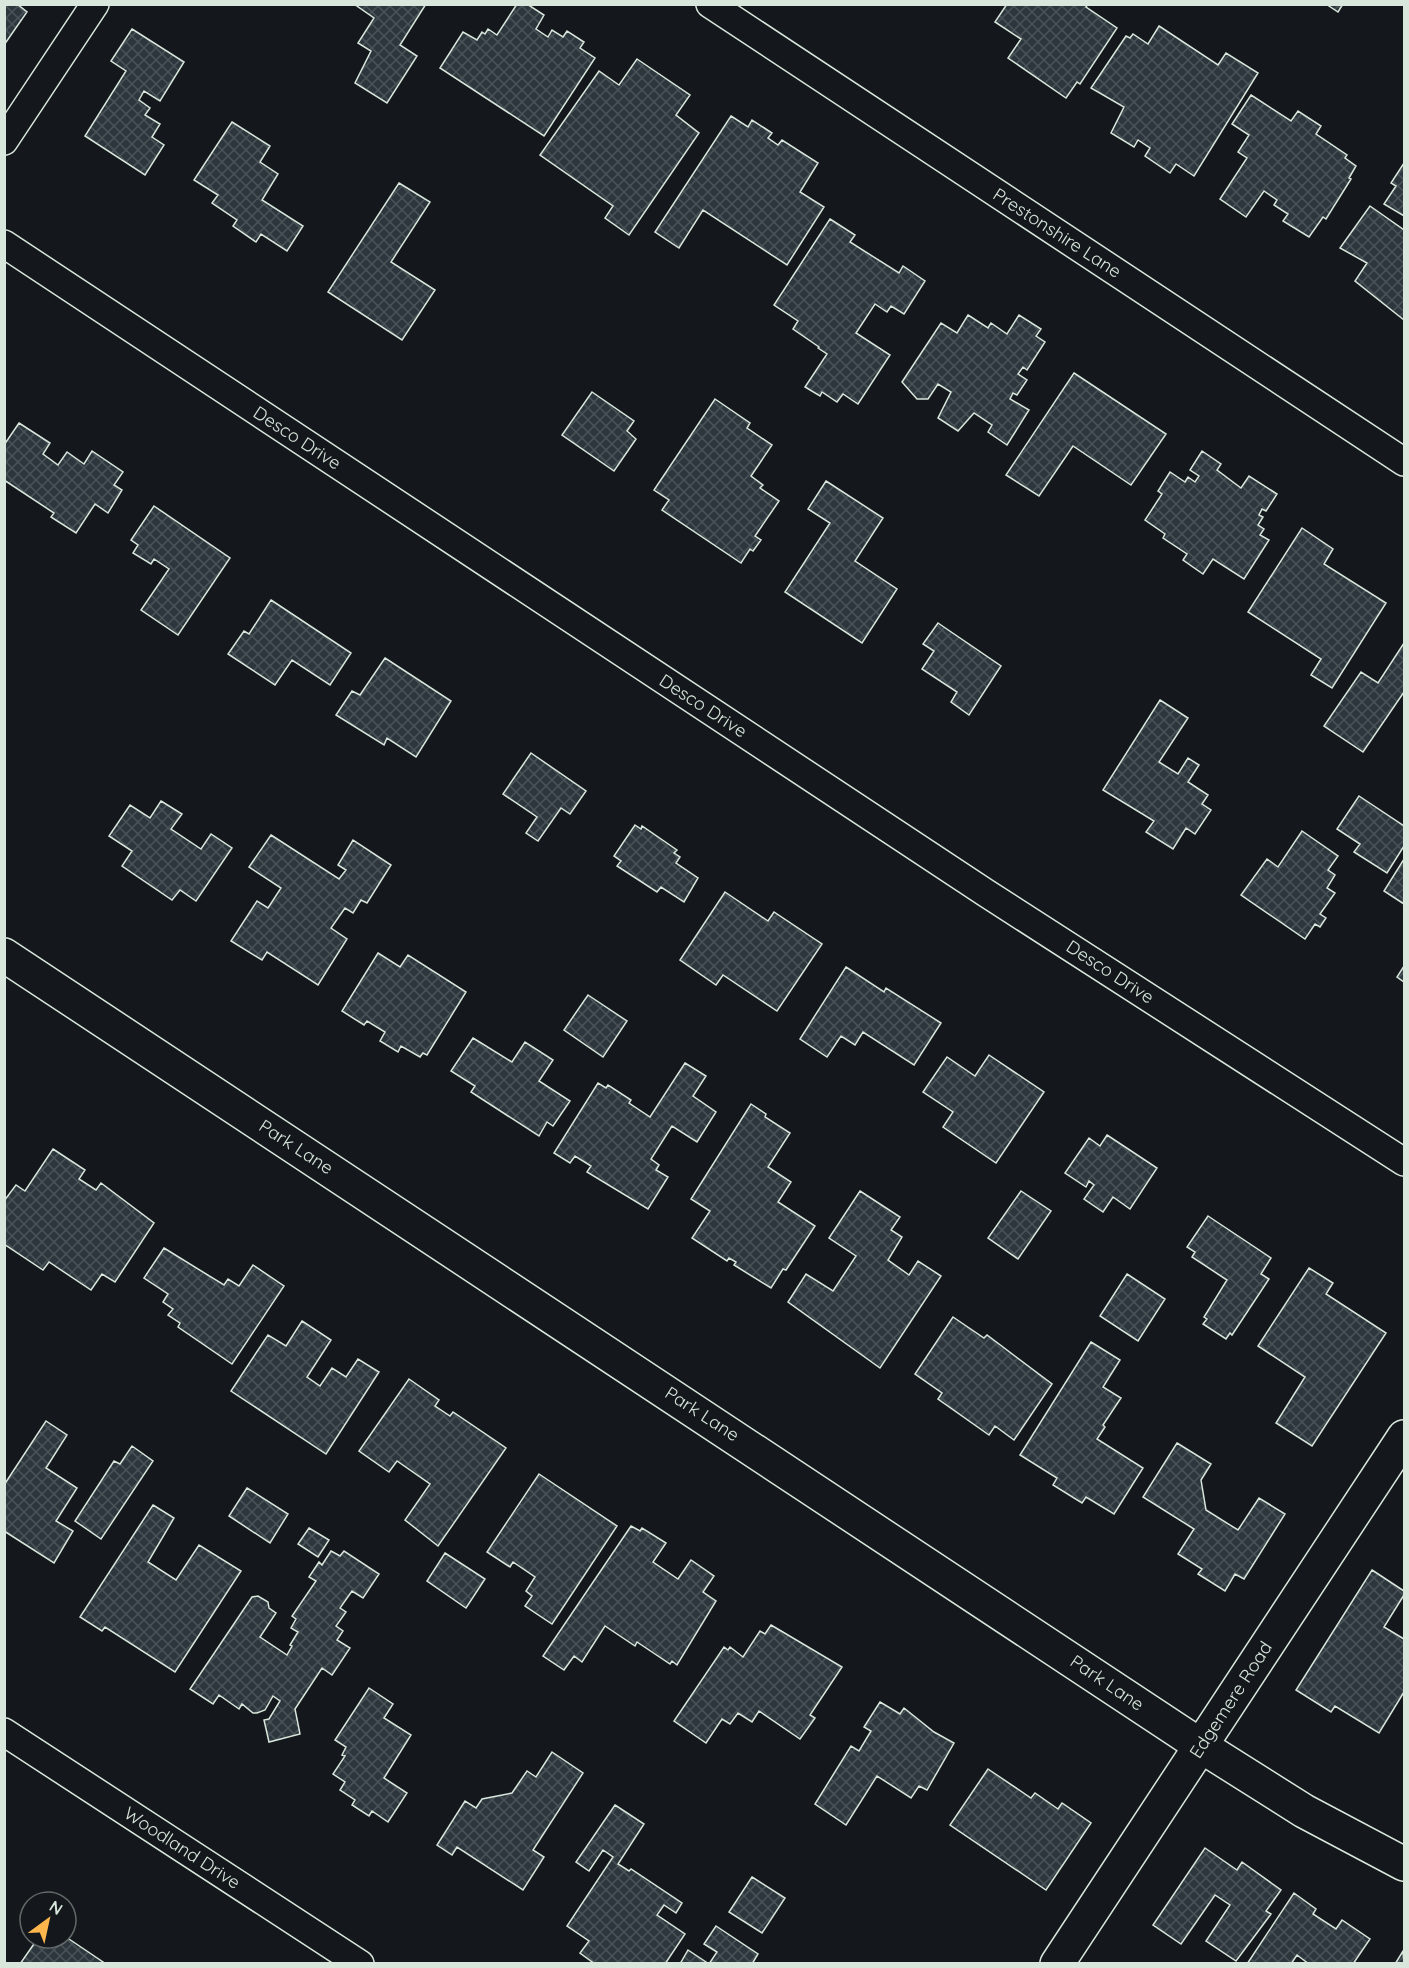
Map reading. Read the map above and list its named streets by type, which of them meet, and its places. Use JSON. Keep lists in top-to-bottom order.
{
  "streets": {
    "street": [
      "Prestonshire Lane",
      "Desco Drive",
      "Park Lane",
      "Edgemere Road",
      "Woodland Drive"
    ]
  },
  "crossings": [
    ["Park Lane", "Edgemere Road"]
  ],
  "north": "top right"
}
